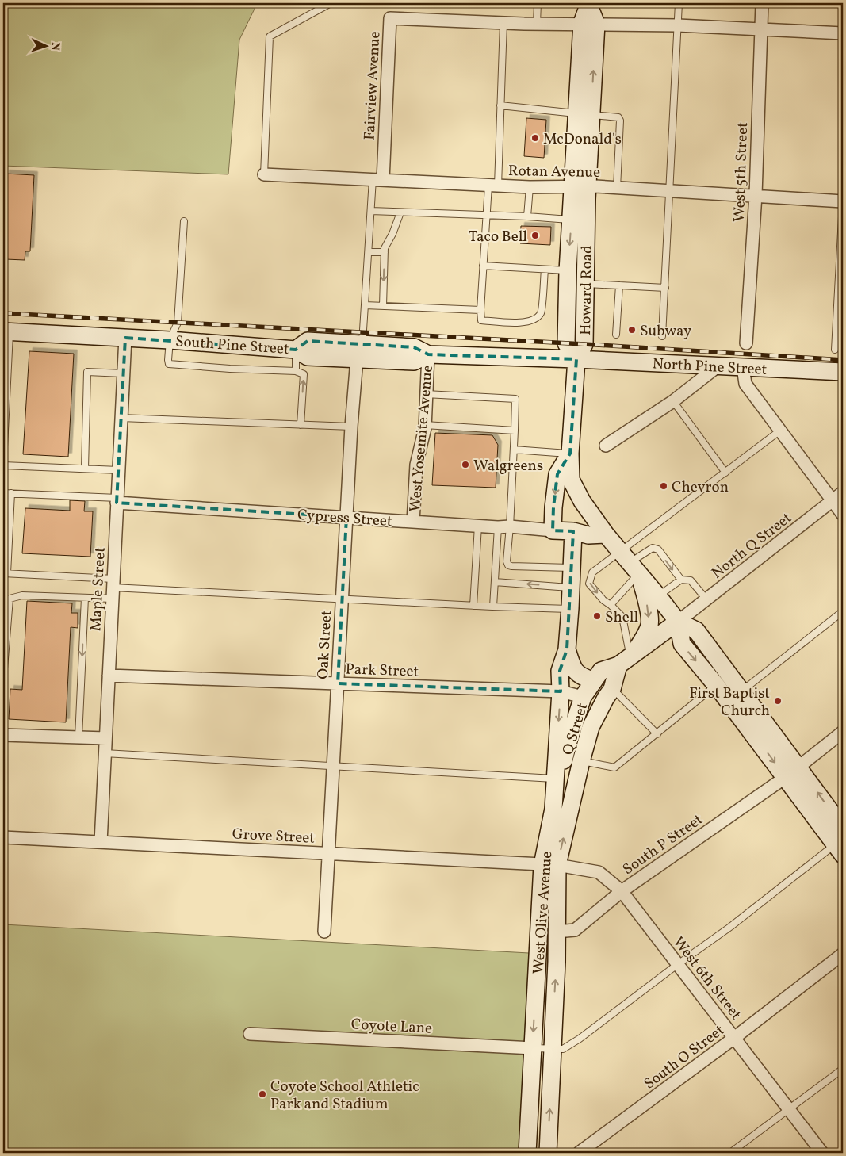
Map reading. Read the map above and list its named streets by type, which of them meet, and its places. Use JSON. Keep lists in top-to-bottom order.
{
  "streets": {
    "main road": [
      "Howard Road",
      "South Pine Street",
      "North Pine Street",
      "Cypress Street",
      "Q Street",
      "West Olive Avenue"
    ],
    "street": [
      "Fairview Avenue",
      "Rotan Avenue",
      "West 5th Street",
      "West Yosemite Avenue",
      "North Q Street",
      "Maple Street",
      "Oak Street",
      "Park Street",
      "Grove Street",
      "South P Street",
      "West 6th Street",
      "Coyote Lane",
      "South O Street"
    ]
  },
  "crossings": [
    ["Fairview Avenue", "Rotan Avenue"],
    ["Fairview Avenue", "West 5th Street"],
    ["Fairview Avenue", "Howard Road"],
    ["Rotan Avenue", "West 5th Street"],
    ["Rotan Avenue", "Howard Road"],
    ["Howard Road", "North Pine Street"],
    ["South Pine Street", "West Yosemite Avenue"],
    ["South Pine Street", "Maple Street"],
    ["South Pine Street", "Oak Street"],
    ["West Yosemite Avenue", "Cypress Street"],
    ["Cypress Street", "Maple Street"],
    ["Cypress Street", "Oak Street"],
    ["Cypress Street", "West Olive Avenue"],
    ["North Q Street", "Q Street"],
    ["Maple Street", "Park Street"],
    ["Maple Street", "Grove Street"],
    ["Oak Street", "Park Street"],
    ["Oak Street", "Grove Street"],
    ["Park Street", "Q Street"],
    ["Park Street", "West Olive Avenue"],
    ["Q Street", "West Olive Avenue"],
    ["Grove Street", "West Olive Avenue"],
    ["Grove Street", "West 6th Street"],
    ["South P Street", "West Olive Avenue"],
    ["South P Street", "West 6th Street"],
    ["West Olive Avenue", "West 6th Street"],
    ["West Olive Avenue", "Coyote Lane"],
    ["West 6th Street", "South O Street"]
  ],
  "places": [
    "McDonald's",
    "Taco Bell",
    "Subway",
    "Walgreens",
    "Chevron",
    "Shell",
    "First Baptist Church",
    "Coyote School Athletic Park and Stadium"
  ],
  "north": "right"
}
